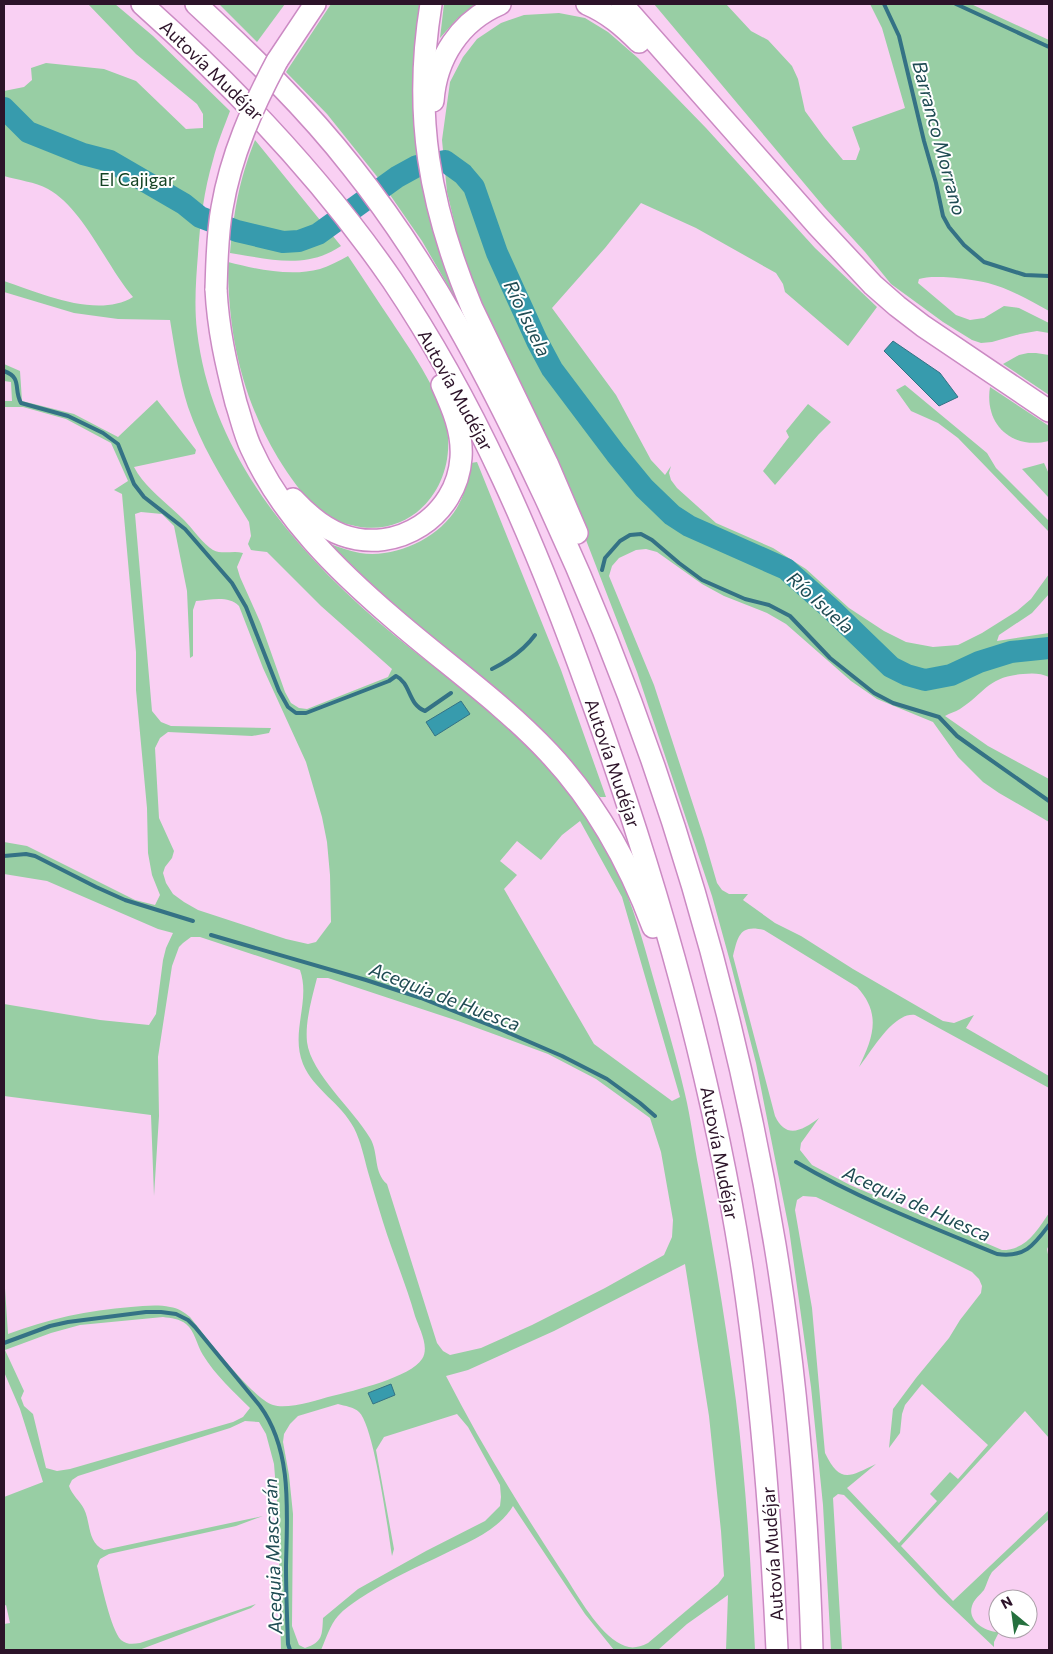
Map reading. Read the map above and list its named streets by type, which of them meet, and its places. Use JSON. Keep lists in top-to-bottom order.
{
  "streets": {
    "highway": ["Autovía Mudéjar"]
  },
  "water": [
    "Barranco Morrano",
    "Río Isuela",
    "Acequia de Huesca",
    "Acequia Mascarán"
  ],
  "parks": ["El Cajigar"],
  "north": "top left"
}
